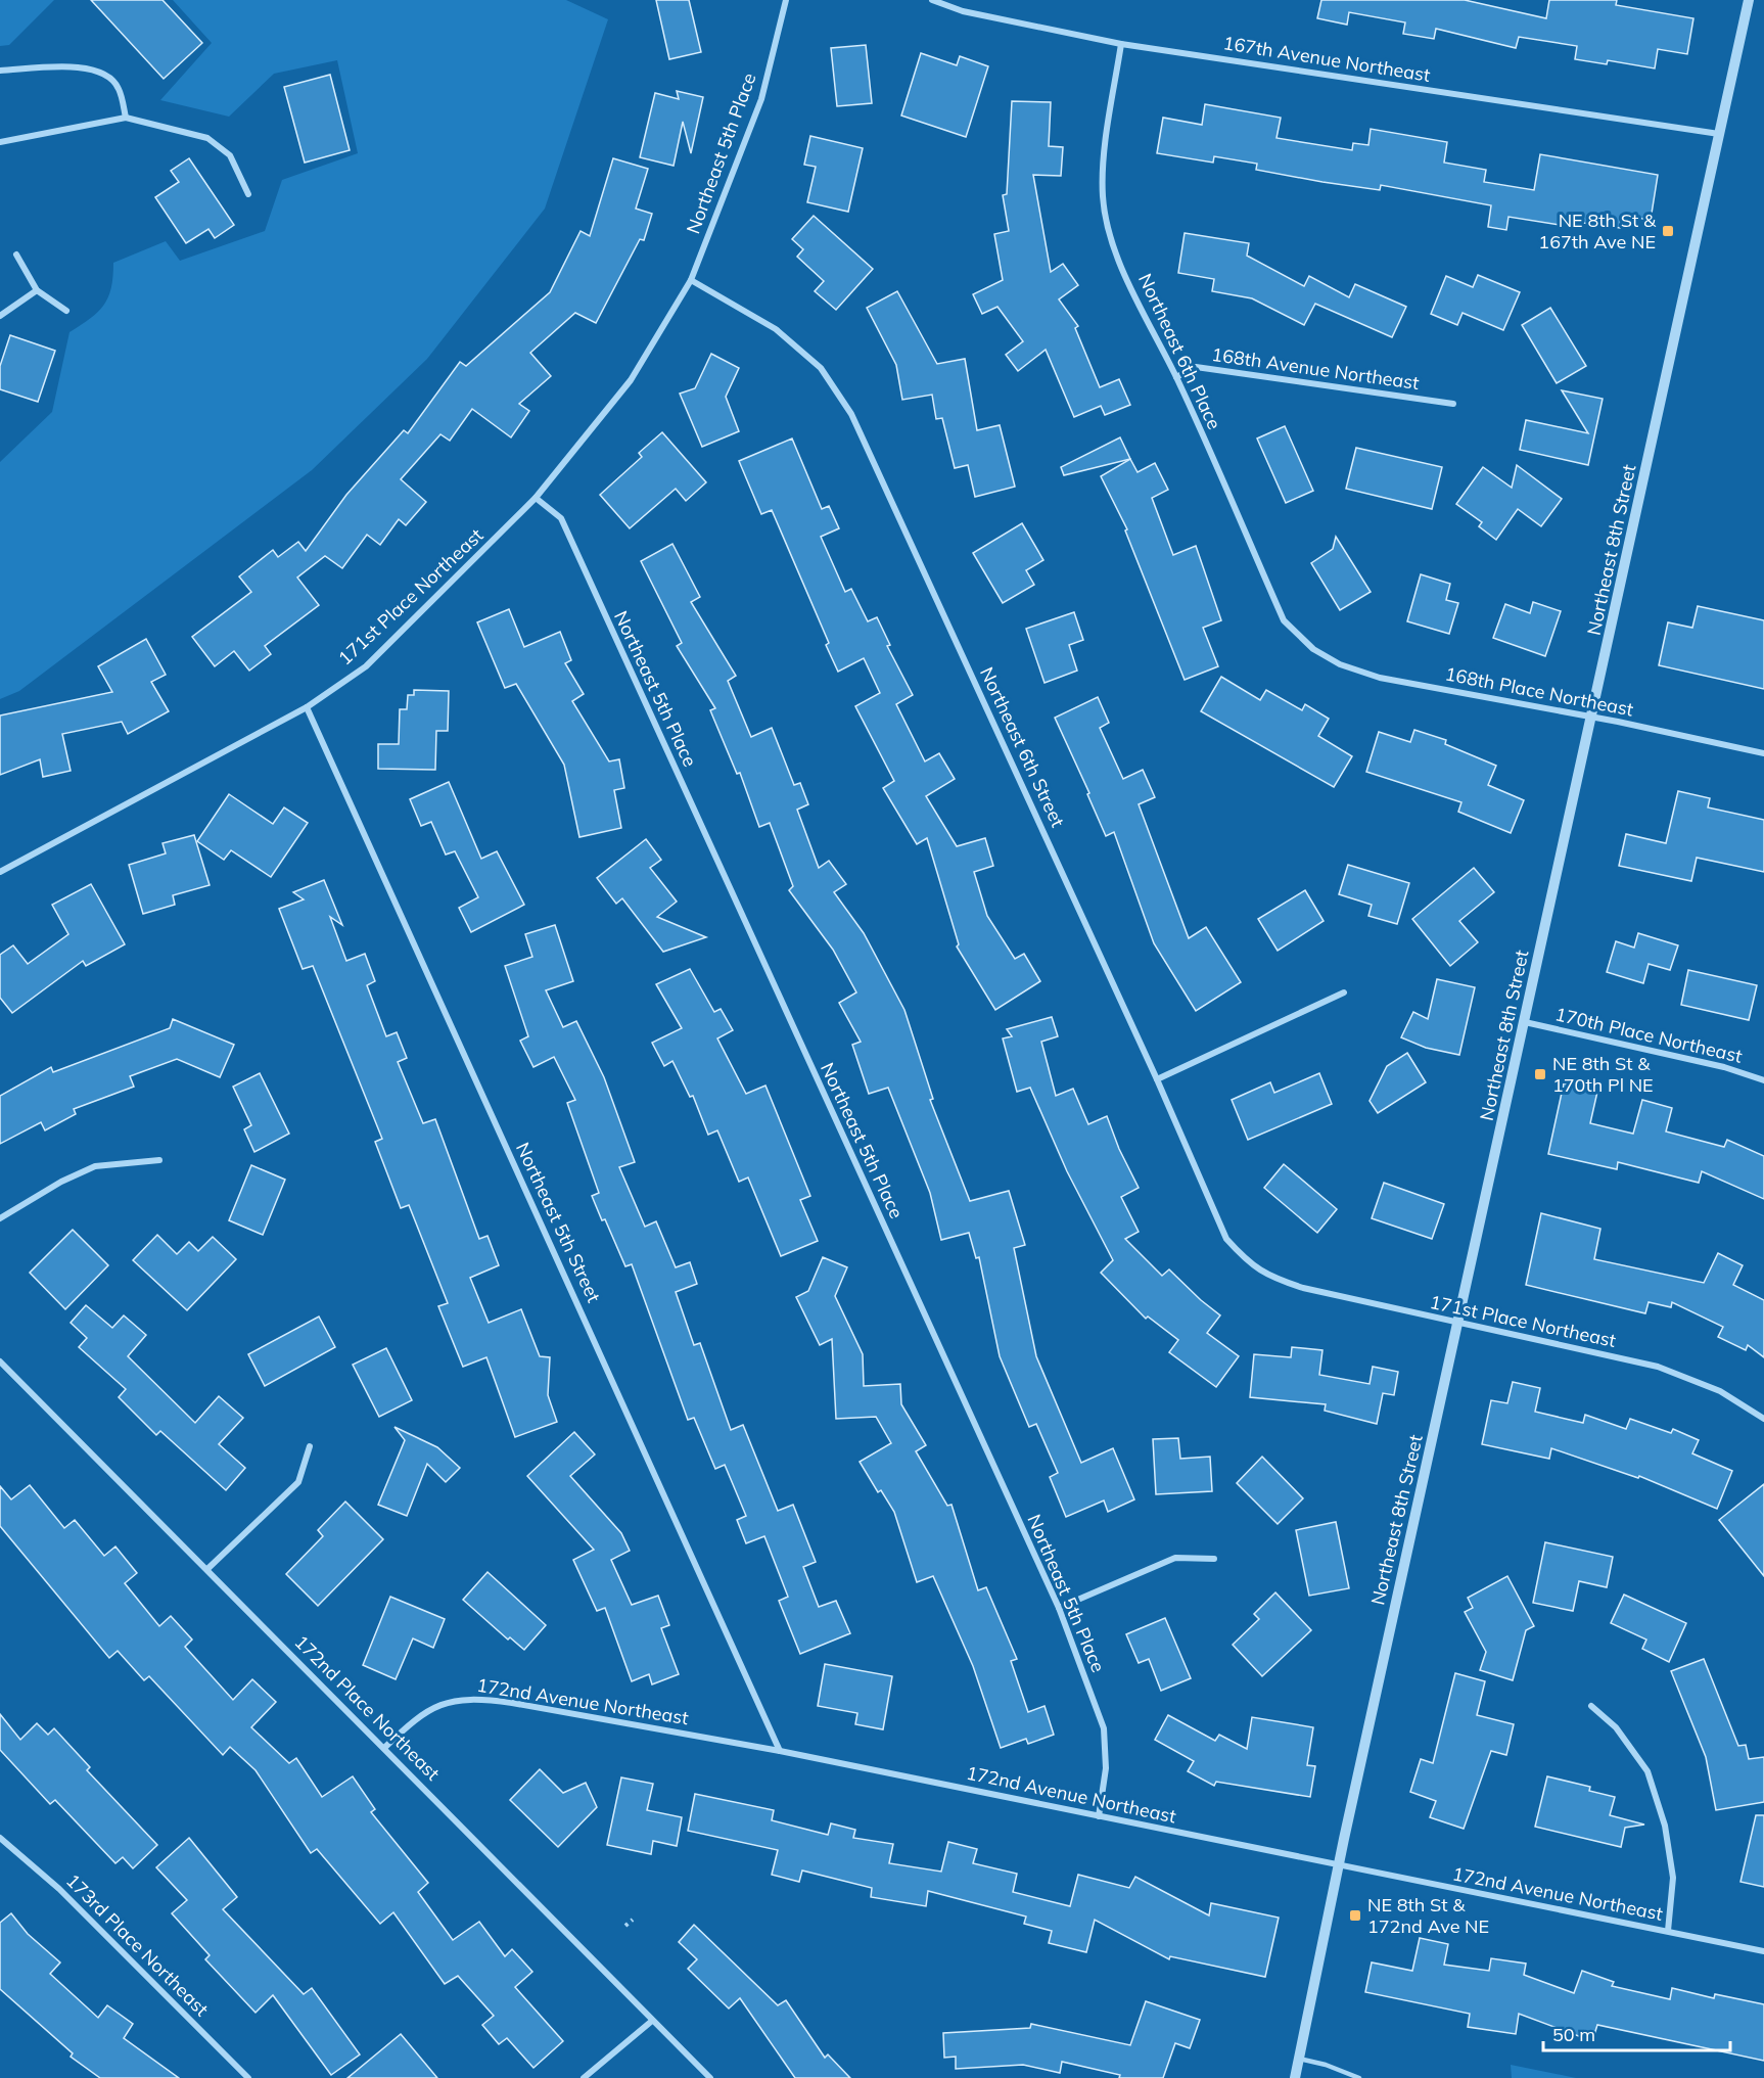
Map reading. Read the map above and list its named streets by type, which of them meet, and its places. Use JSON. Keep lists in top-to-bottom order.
{
  "streets": {
    "street": [
      "167th Avenue Northeast",
      "Northeast 5th Place",
      "Northeast 6th Place",
      "168th Avenue Northeast",
      "Northeast 8th Street",
      "171st Place Northeast",
      "168th Place Northeast",
      "Northeast 6th Street",
      "170th Place Northeast",
      "Northeast 5th Street",
      "172nd Avenue Northeast",
      "172nd Place Northeast",
      "173rd Place Northeast"
    ]
  },
  "crossings": [
    ["167th Avenue Northeast", "Northeast 6th Place"],
    ["167th Avenue Northeast", "Northeast 8th Street"],
    ["Northeast 5th Place", "171st Place Northeast"],
    ["Northeast 5th Place", "Northeast 6th Street"],
    ["Northeast 5th Place", "172nd Avenue Northeast"],
    ["Northeast 6th Place", "168th Avenue Northeast"],
    ["Northeast 6th Place", "168th Place Northeast"],
    ["Northeast 8th Street", "171st Place Northeast"],
    ["Northeast 8th Street", "168th Place Northeast"],
    ["Northeast 8th Street", "170th Place Northeast"],
    ["Northeast 8th Street", "172nd Avenue Northeast"],
    ["171st Place Northeast", "Northeast 6th Street"],
    ["171st Place Northeast", "Northeast 5th Street"],
    ["Northeast 5th Street", "172nd Avenue Northeast"],
    ["172nd Avenue Northeast", "172nd Place Northeast"]
  ],
  "places": {
    "transit": ["NE 8th St & 167th Ave NE", "NE 8th St & 170th Pl NE", "NE 8th St & 172nd Ave NE"]
  },
  "scale_bar": "50 m"
}
